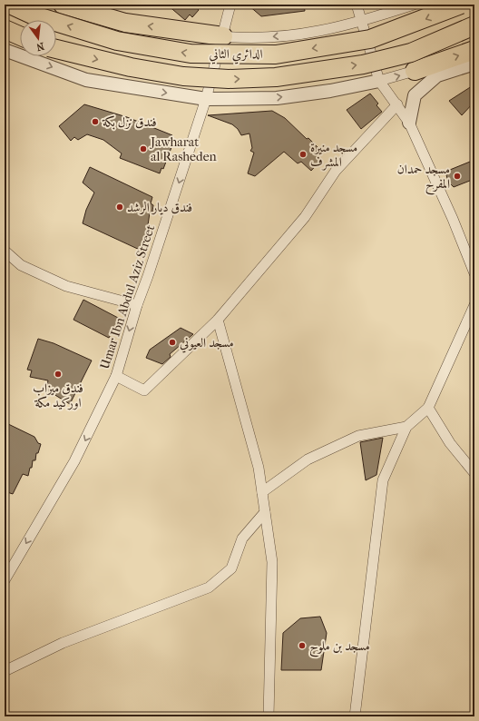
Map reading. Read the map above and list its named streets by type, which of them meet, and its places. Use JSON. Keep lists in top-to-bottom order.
{
  "streets": {
    "highway": ["الدائري الثاني"],
    "street": ["Umar Ibn Abdul Aziz Street"]
  },
  "one_way": ["Umar Ibn Abdul Aziz Street"],
  "places": [
    "فندق نزل بكة",
    "Jawharat al Rasheden",
    "مسجد منيرة المشرف",
    "مسجد حمدان المفرح",
    "فندق ديار الرشد",
    "مسجد العيوني",
    "فندق ميزاب اوركيد مكة",
    "مسجد بن ملوح"
  ],
  "north": "bottom"
}
